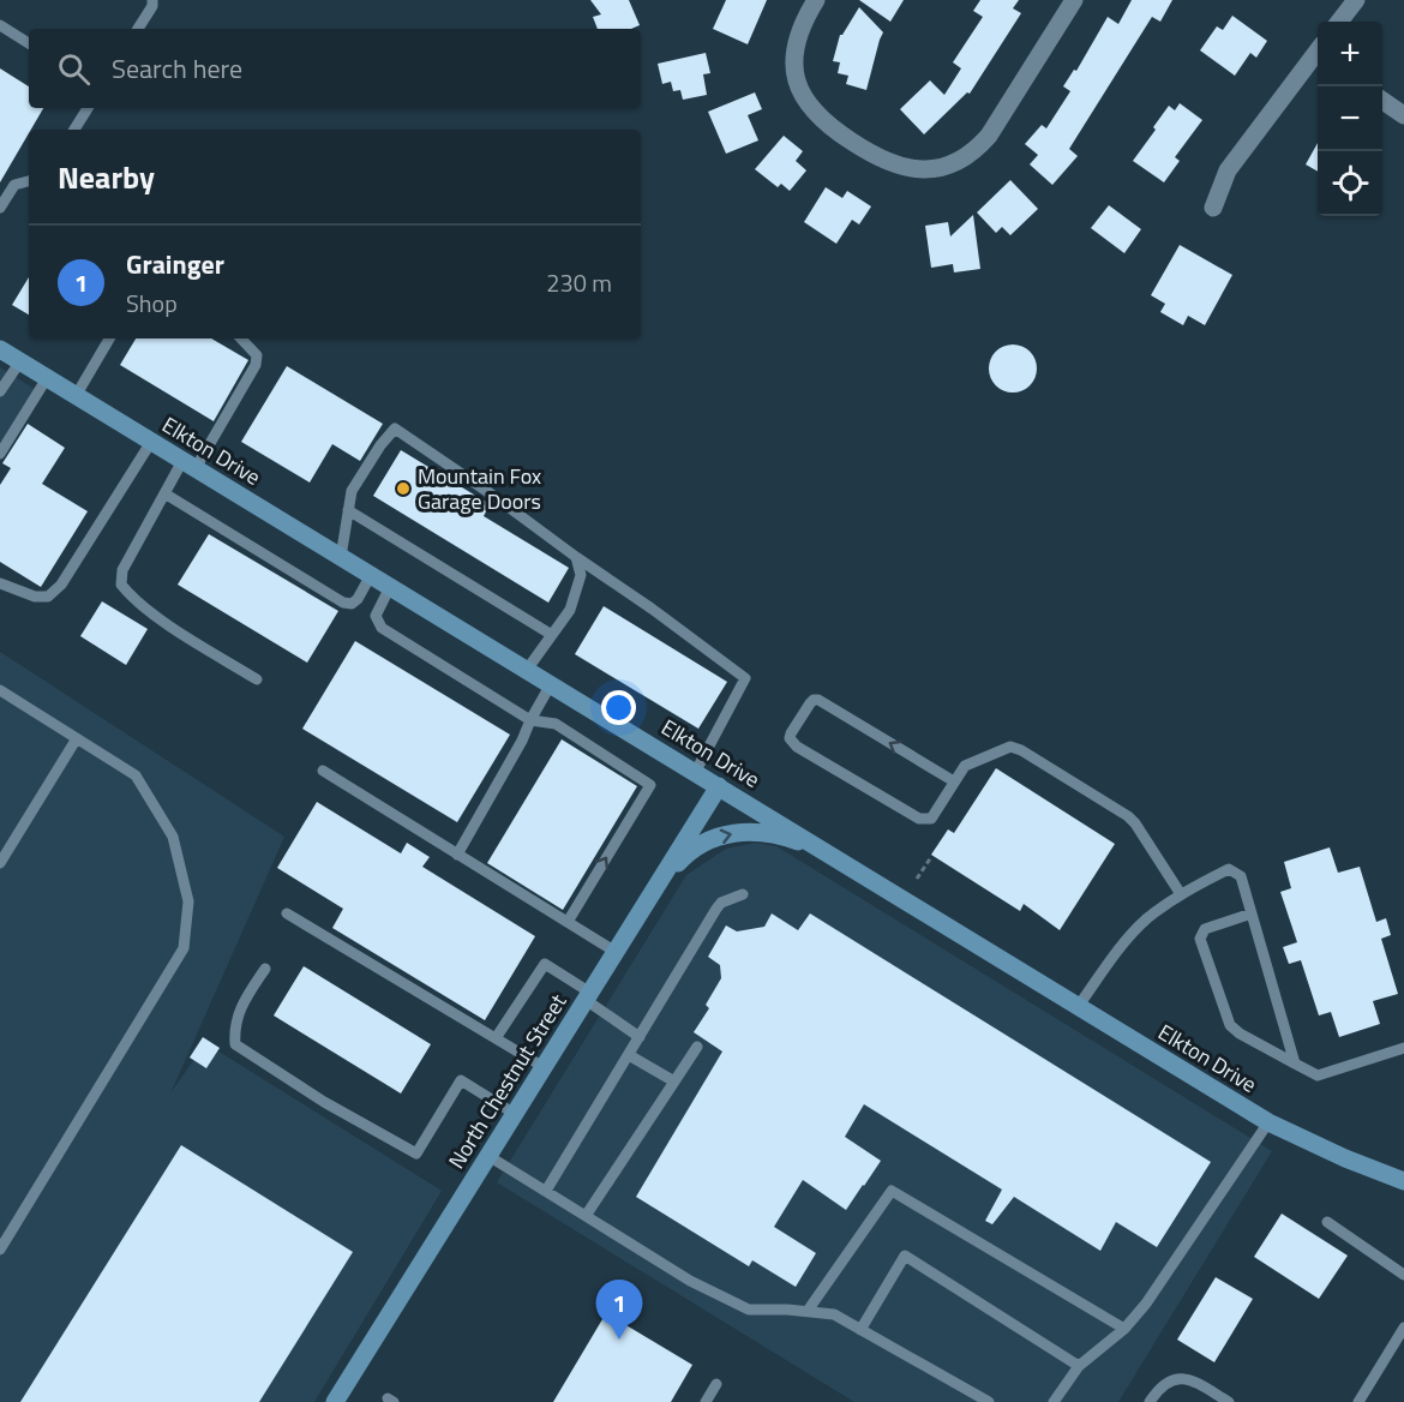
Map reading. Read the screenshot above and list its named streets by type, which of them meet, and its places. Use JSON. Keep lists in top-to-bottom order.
{
  "streets": {
    "street": ["Elkton Drive", "North Chestnut Street"]
  },
  "crossings": [
    ["Elkton Drive", "North Chestnut Street"]
  ],
  "places": ["Mountain Fox Garage Doors"],
  "page": {
    "map_buttons": ["+", "−"],
    "search": "Search here",
    "heading": "Nearby",
    "list": [
      {
        "mark": "1",
        "name": "Grainger",
        "note": "Shop",
        "value": "230 m"
      }
    ],
    "pins": "1"
  }
}
